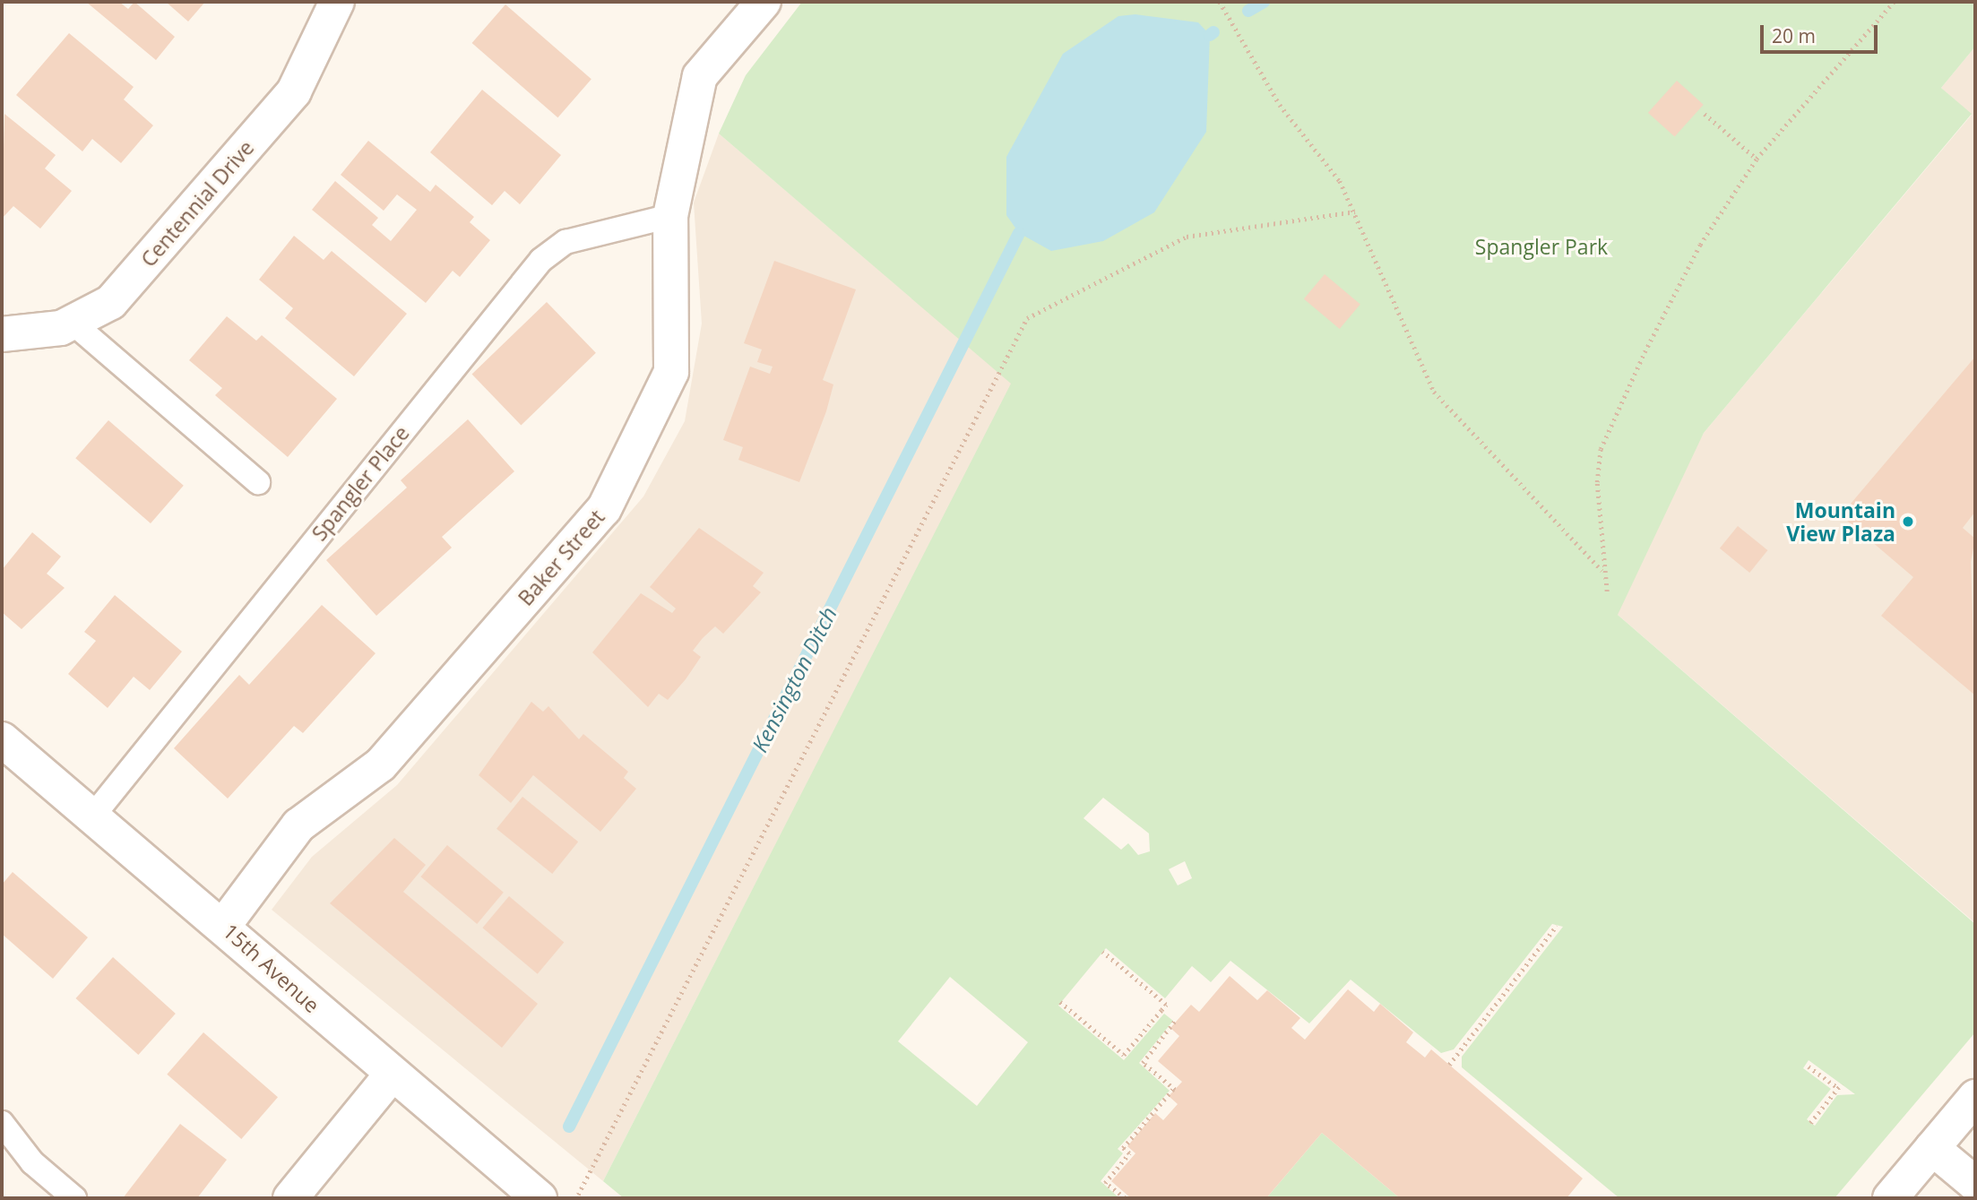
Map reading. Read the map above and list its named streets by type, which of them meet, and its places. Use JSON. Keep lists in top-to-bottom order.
{
  "streets": {
    "street": ["Centennial Drive", "Baker Street", "15th Avenue"],
    "lane": ["Spangler Place"]
  },
  "crossings": [
    ["Spangler Place", "Baker Street"],
    ["Spangler Place", "15th Avenue"],
    ["Baker Street", "15th Avenue"]
  ],
  "water": ["Kensington Ditch"],
  "parks": ["Spangler Park"],
  "places": ["Mountain View Plaza"],
  "scale_bar": "20 m"
}
